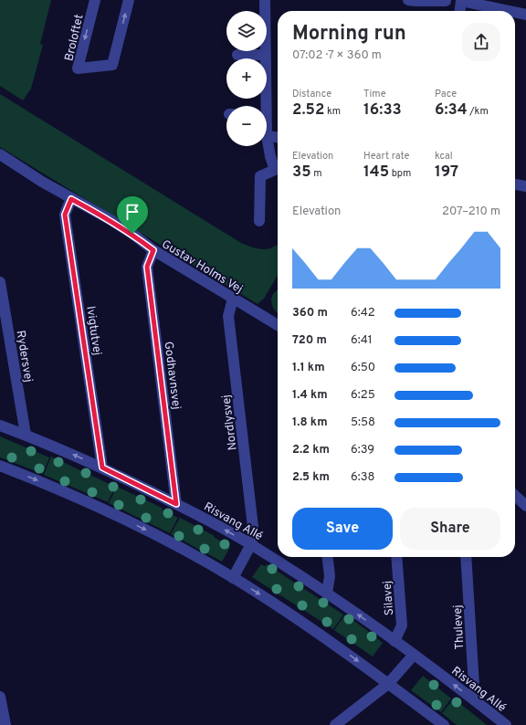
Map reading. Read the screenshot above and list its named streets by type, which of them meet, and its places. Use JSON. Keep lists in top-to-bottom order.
{
  "streets": {
    "street": [
      "Broloftet",
      "Gustav Holms Vej",
      "Ivigtutvej",
      "Rydersvej",
      "Godhavnsvej",
      "Nordlysvej",
      "Risvang Allé",
      "Silavej",
      "Thulevej"
    ]
  },
  "crossings": [
    ["Gustav Holms Vej", "Ivigtutvej"],
    ["Gustav Holms Vej", "Godhavnsvej"],
    ["Gustav Holms Vej", "Nordlysvej"],
    ["Ivigtutvej", "Risvang Allé"],
    ["Rydersvej", "Risvang Allé"],
    ["Godhavnsvej", "Risvang Allé"],
    ["Nordlysvej", "Risvang Allé"],
    ["Risvang Allé", "Silavej"],
    ["Risvang Allé", "Thulevej"]
  ],
  "page": {
    "map_buttons": ["+", "−"],
    "heading": ["Morning run", "07:02 · 7 × 360 m"],
    "stats": [
      ["Distance", "2.52 km"],
      ["Time", "16:33"],
      ["Pace", "6:34 /km"],
      ["Elevation", "35 m"],
      ["Heart rate", "145 bpm"],
      ["kcal", "197"]
    ],
    "chart": ["Elevation", "207–210 m"],
    "list": [
      {
        "name": "360 m",
        "note": "6:42"
      },
      {
        "name": "720 m",
        "note": "6:41"
      },
      {
        "name": "1.1 km",
        "note": "6:50"
      },
      {
        "name": "1.4 km",
        "note": "6:25"
      },
      {
        "name": "1.8 km",
        "note": "5:58"
      },
      {
        "name": "2.2 km",
        "note": "6:39"
      },
      {
        "name": "2.5 km",
        "note": "6:38"
      }
    ],
    "buttons": ["Save", "Share"]
  }
}
